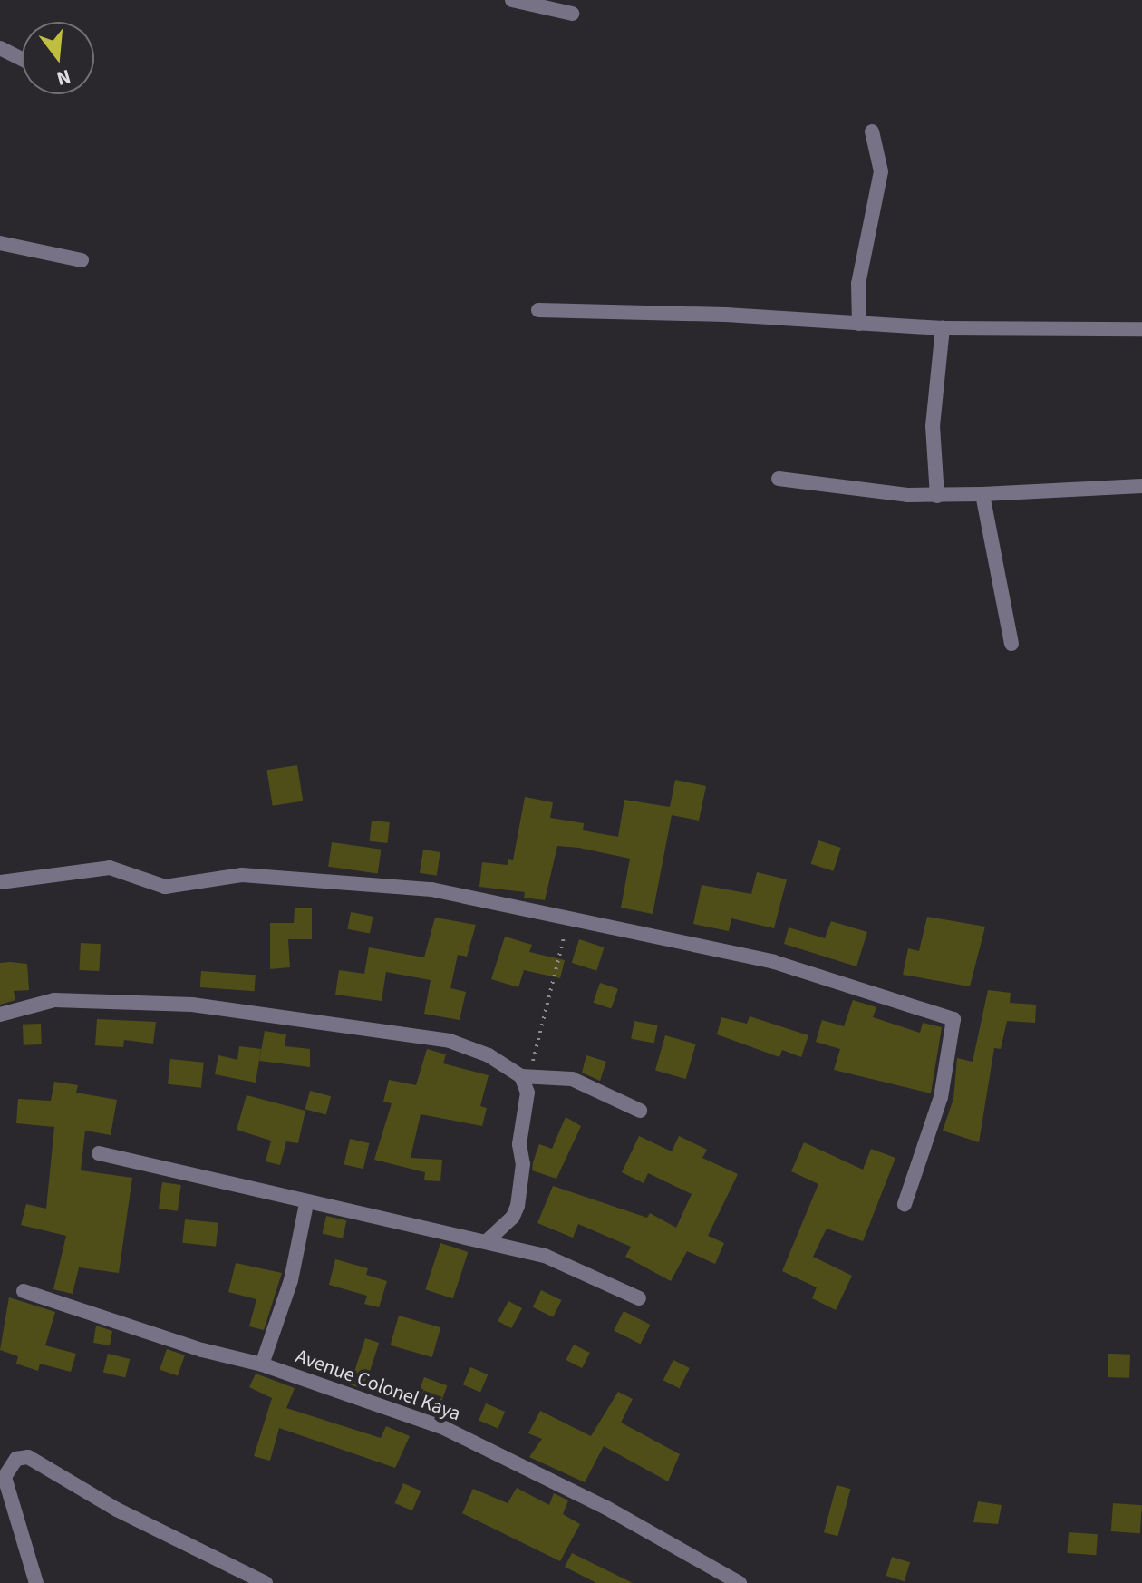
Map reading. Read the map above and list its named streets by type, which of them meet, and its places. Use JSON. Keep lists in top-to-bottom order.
{
  "streets": {
    "street": ["Avenue Colonel Kaya"]
  },
  "north": "bottom"
}
